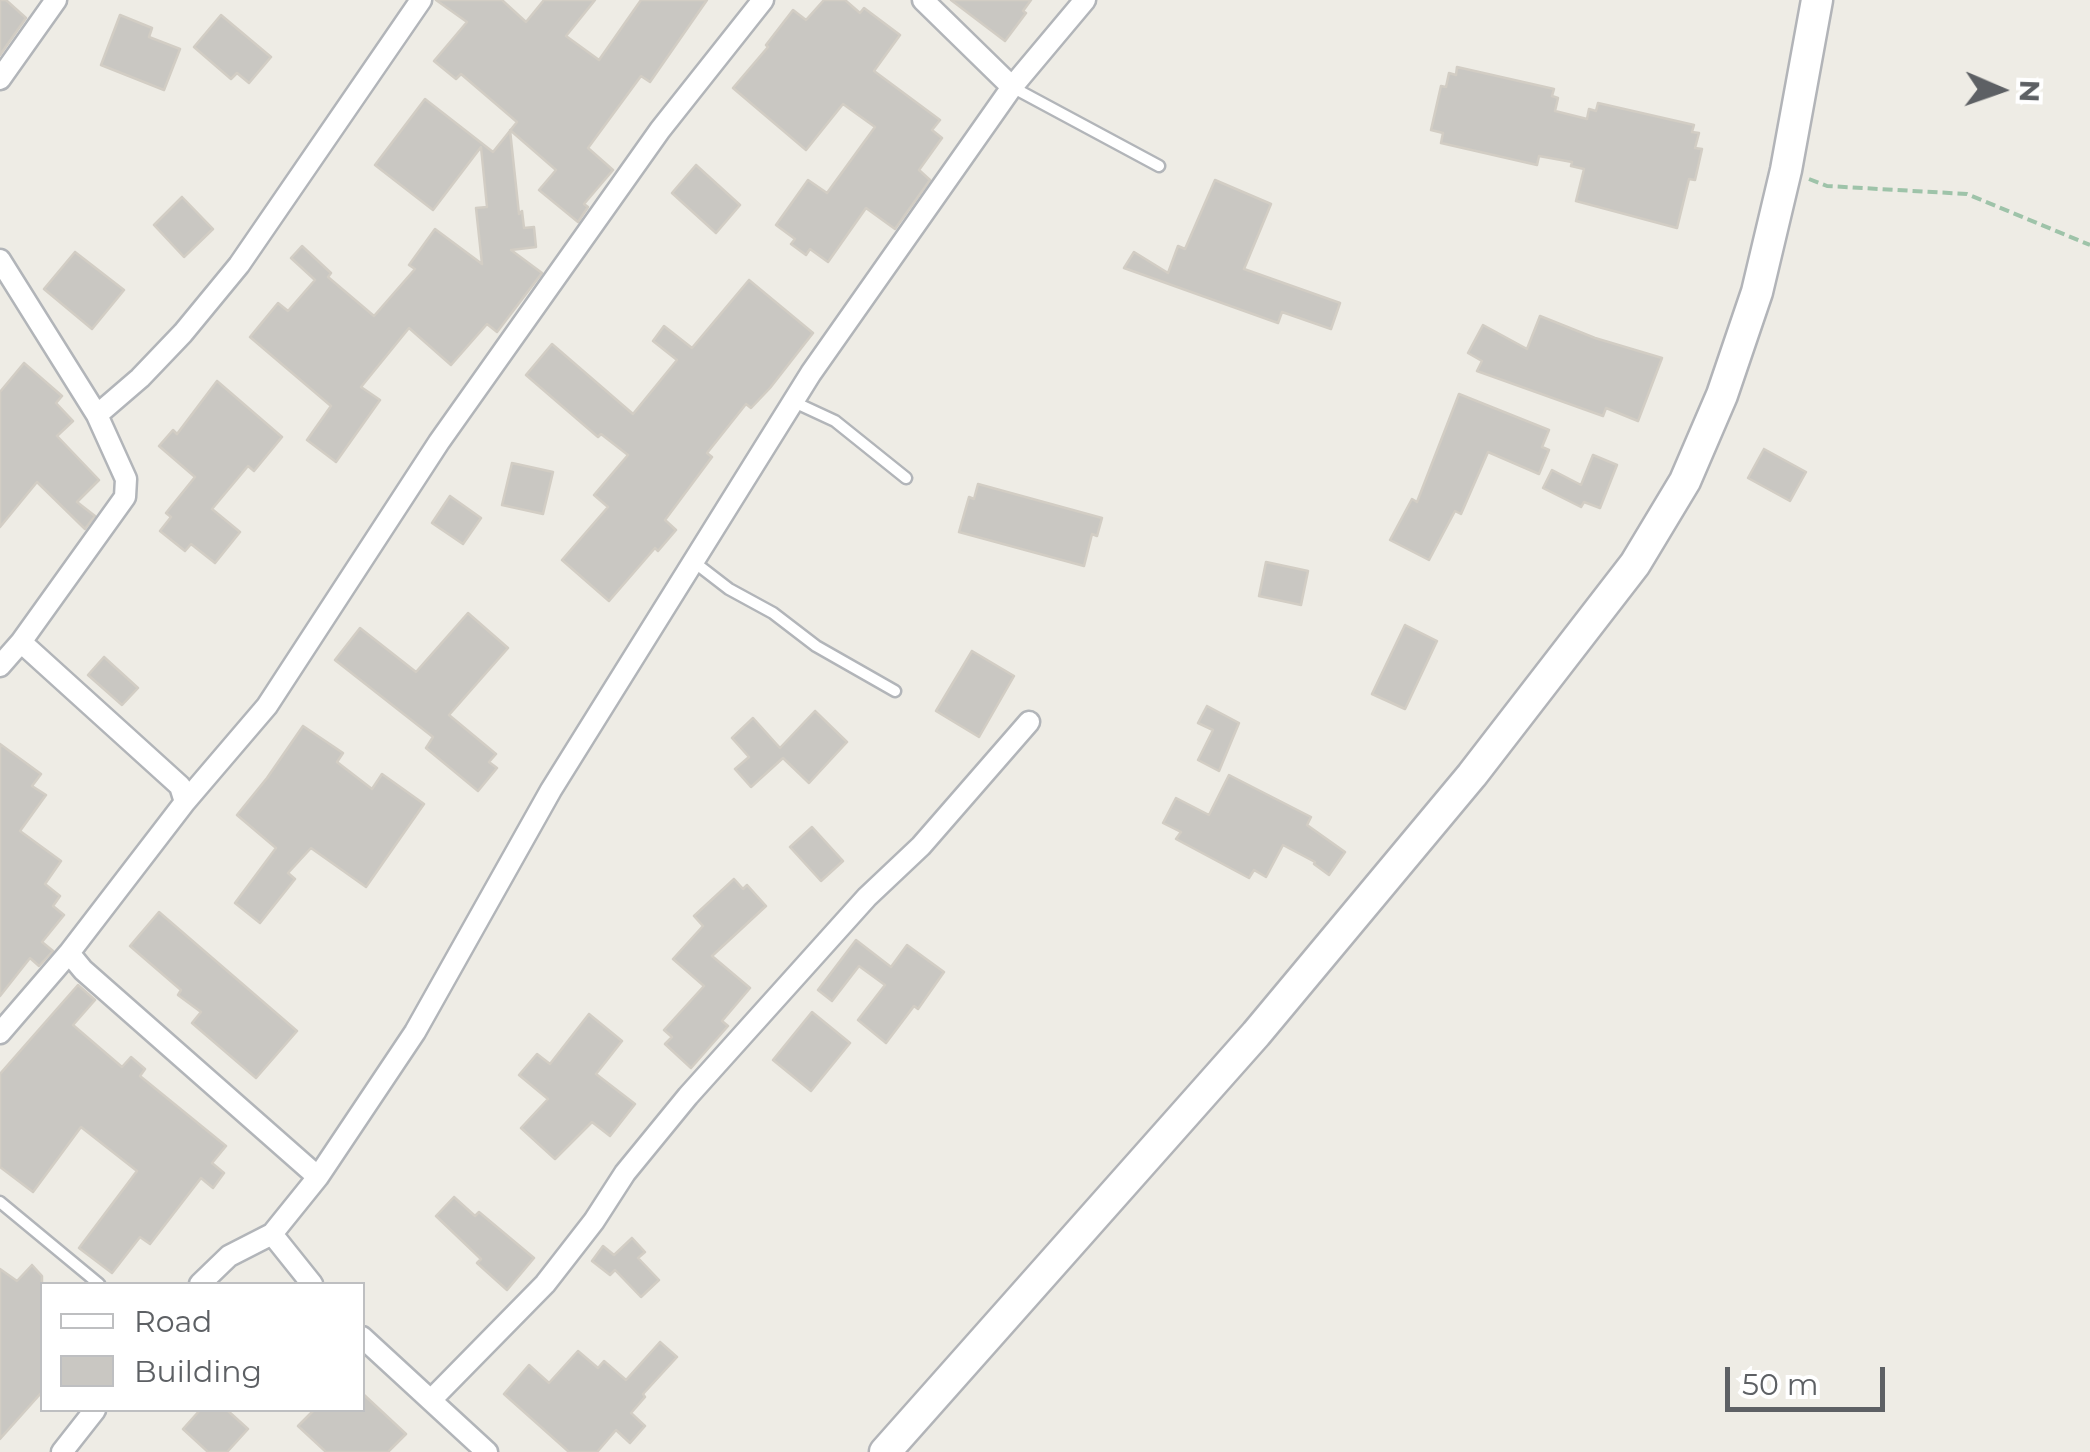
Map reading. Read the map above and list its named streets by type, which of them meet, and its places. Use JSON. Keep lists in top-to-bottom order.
{
  "legend": ["Road", "Building"],
  "scale_bar": "50 m",
  "north": "right"
}
